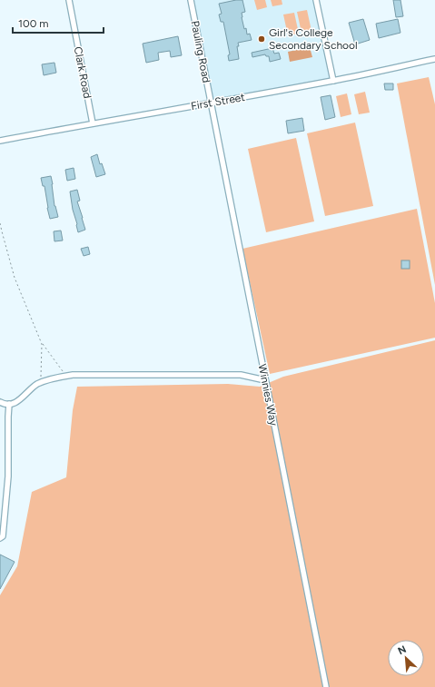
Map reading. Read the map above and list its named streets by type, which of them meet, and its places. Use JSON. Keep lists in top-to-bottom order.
{
  "streets": {
    "street": [
      "Pauling Road",
      "Clark Road",
      "First Street",
      "Winnies Way"
    ]
  },
  "crossings": [
    ["Pauling Road", "First Street"],
    ["Pauling Road", "Winnies Way"],
    ["Clark Road", "First Street"],
    ["First Street", "Winnies Way"]
  ],
  "places": ["Girl's College Secondary School"],
  "scale_bar": "100 m",
  "north": "top left"
}
